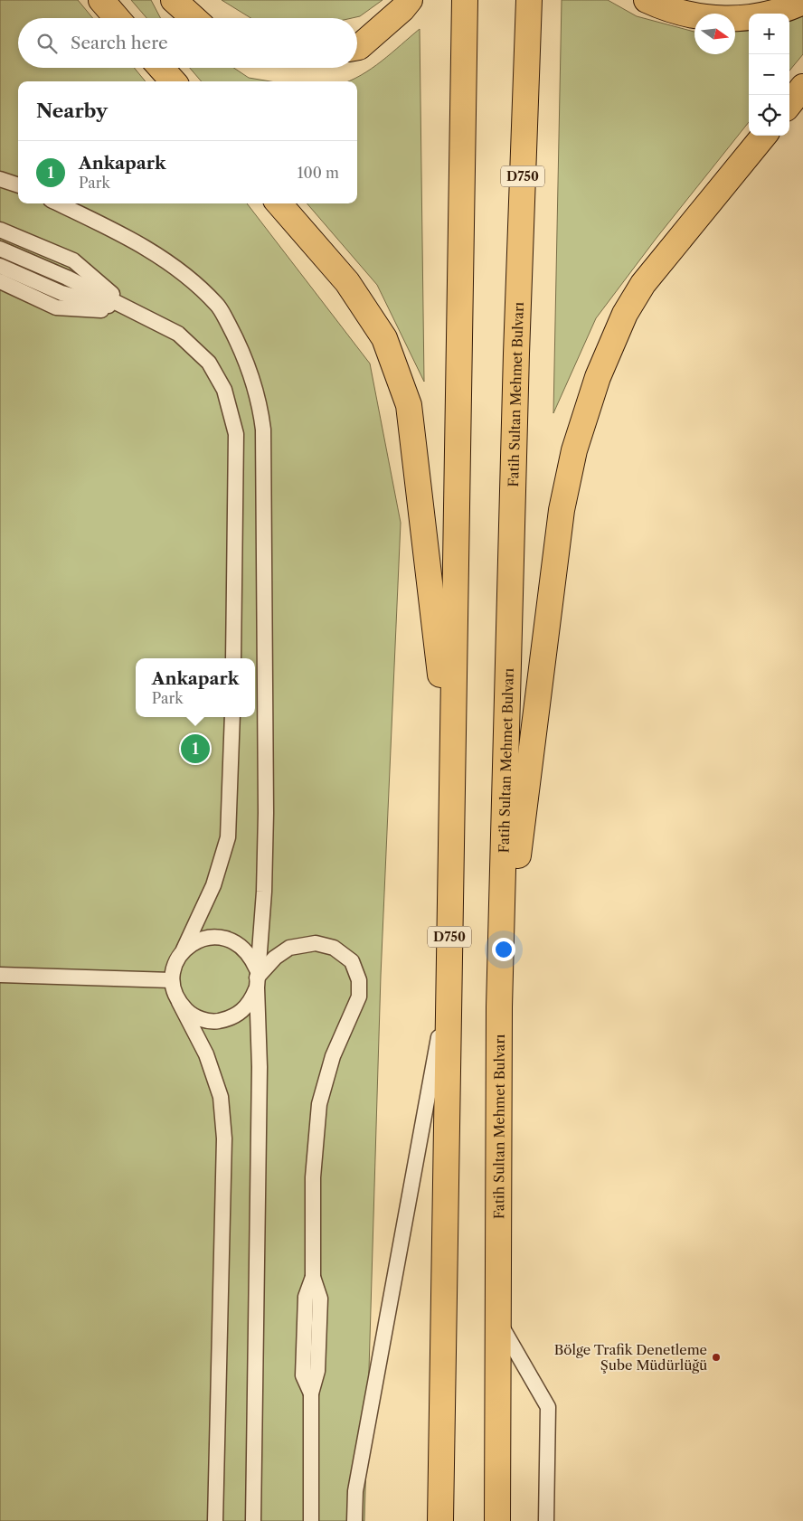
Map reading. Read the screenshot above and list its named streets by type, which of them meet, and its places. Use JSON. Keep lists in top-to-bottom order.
{
  "streets": {
    "highway": ["D750", "Fatih Sultan Mehmet Bulvarı"]
  },
  "places": ["Bölge Trafik Denetleme Şube Müdürlüğü"],
  "north": "right",
  "page": {
    "map_buttons": ["+", "−"],
    "search": "Search here",
    "heading": "Nearby",
    "list": [
      {
        "mark": "1",
        "name": "Ankapark",
        "note": "Park",
        "value": "100 m"
      }
    ],
    "popup": ["Ankapark", "Park"],
    "pins": "1"
  }
}
